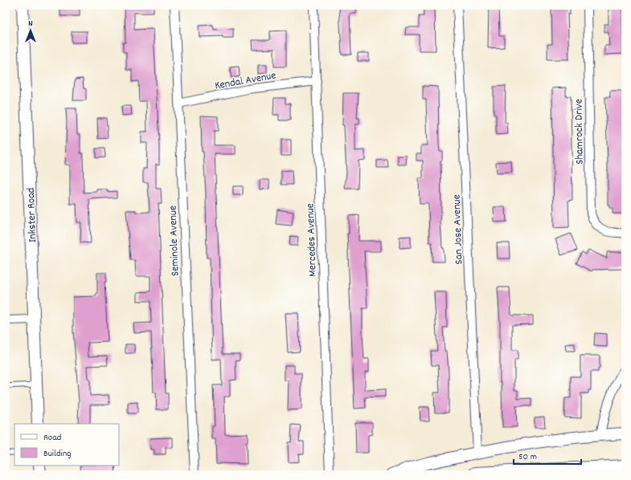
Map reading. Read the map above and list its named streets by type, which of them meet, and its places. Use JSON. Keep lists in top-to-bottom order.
{
  "streets": {
    "main road": ["Inkster Road"],
    "street": [
      "Kendal Avenue",
      "Shamrock Drive",
      "San Jose Avenue",
      "Mercedes Avenue",
      "Seminole Avenue"
    ]
  },
  "crossings": [
    ["Kendal Avenue", "Mercedes Avenue"],
    ["Kendal Avenue", "Seminole Avenue"]
  ],
  "legend": ["Road", "Building"],
  "scale_bar": "50 m",
  "north": "top"
}
